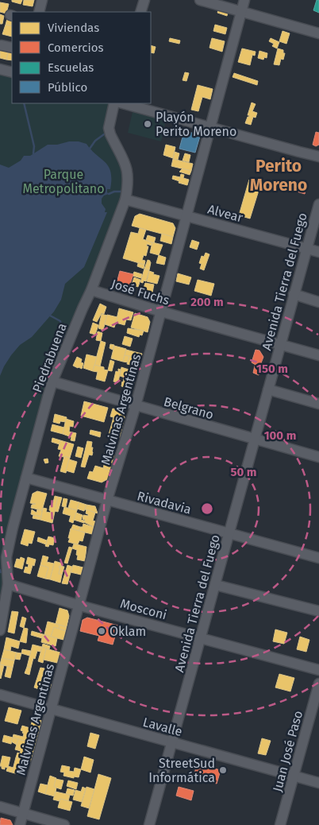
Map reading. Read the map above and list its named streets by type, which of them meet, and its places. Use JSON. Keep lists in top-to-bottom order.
{
  "streets": {
    "street": [
      "Alvear",
      "Avenida Tierra del Fuego",
      "José Fuchs",
      "Piedrabuena",
      "Belgrano",
      "Malvinas Argentinas",
      "Rivadavia",
      "Mosconi",
      "Lavalle",
      "Juan José Paso"
    ]
  },
  "crossings": [
    ["Alvear", "Avenida Tierra del Fuego"],
    ["Alvear", "Piedrabuena"],
    ["Alvear", "Malvinas Argentinas"],
    ["Avenida Tierra del Fuego", "José Fuchs"],
    ["Avenida Tierra del Fuego", "Belgrano"],
    ["Avenida Tierra del Fuego", "Rivadavia"],
    ["Avenida Tierra del Fuego", "Mosconi"],
    ["Avenida Tierra del Fuego", "Lavalle"],
    ["José Fuchs", "Piedrabuena"],
    ["José Fuchs", "Malvinas Argentinas"],
    ["Piedrabuena", "Belgrano"],
    ["Piedrabuena", "Rivadavia"],
    ["Piedrabuena", "Mosconi"],
    ["Belgrano", "Malvinas Argentinas"],
    ["Malvinas Argentinas", "Rivadavia"],
    ["Malvinas Argentinas", "Mosconi"],
    ["Malvinas Argentinas", "Lavalle"],
    ["Lavalle", "Juan José Paso"]
  ],
  "districts": ["Perito Moreno"],
  "parks": ["Parque Metropolitano"],
  "places": ["Playón Perito Moreno", "Oklam", "StreetSud Informática"],
  "legend": [
    "Viviendas",
    "Comercios",
    "Escuelas",
    "Público"
  ],
  "rings": [
    "200 m",
    "150 m",
    "100 m",
    "50 m"
  ]
}
